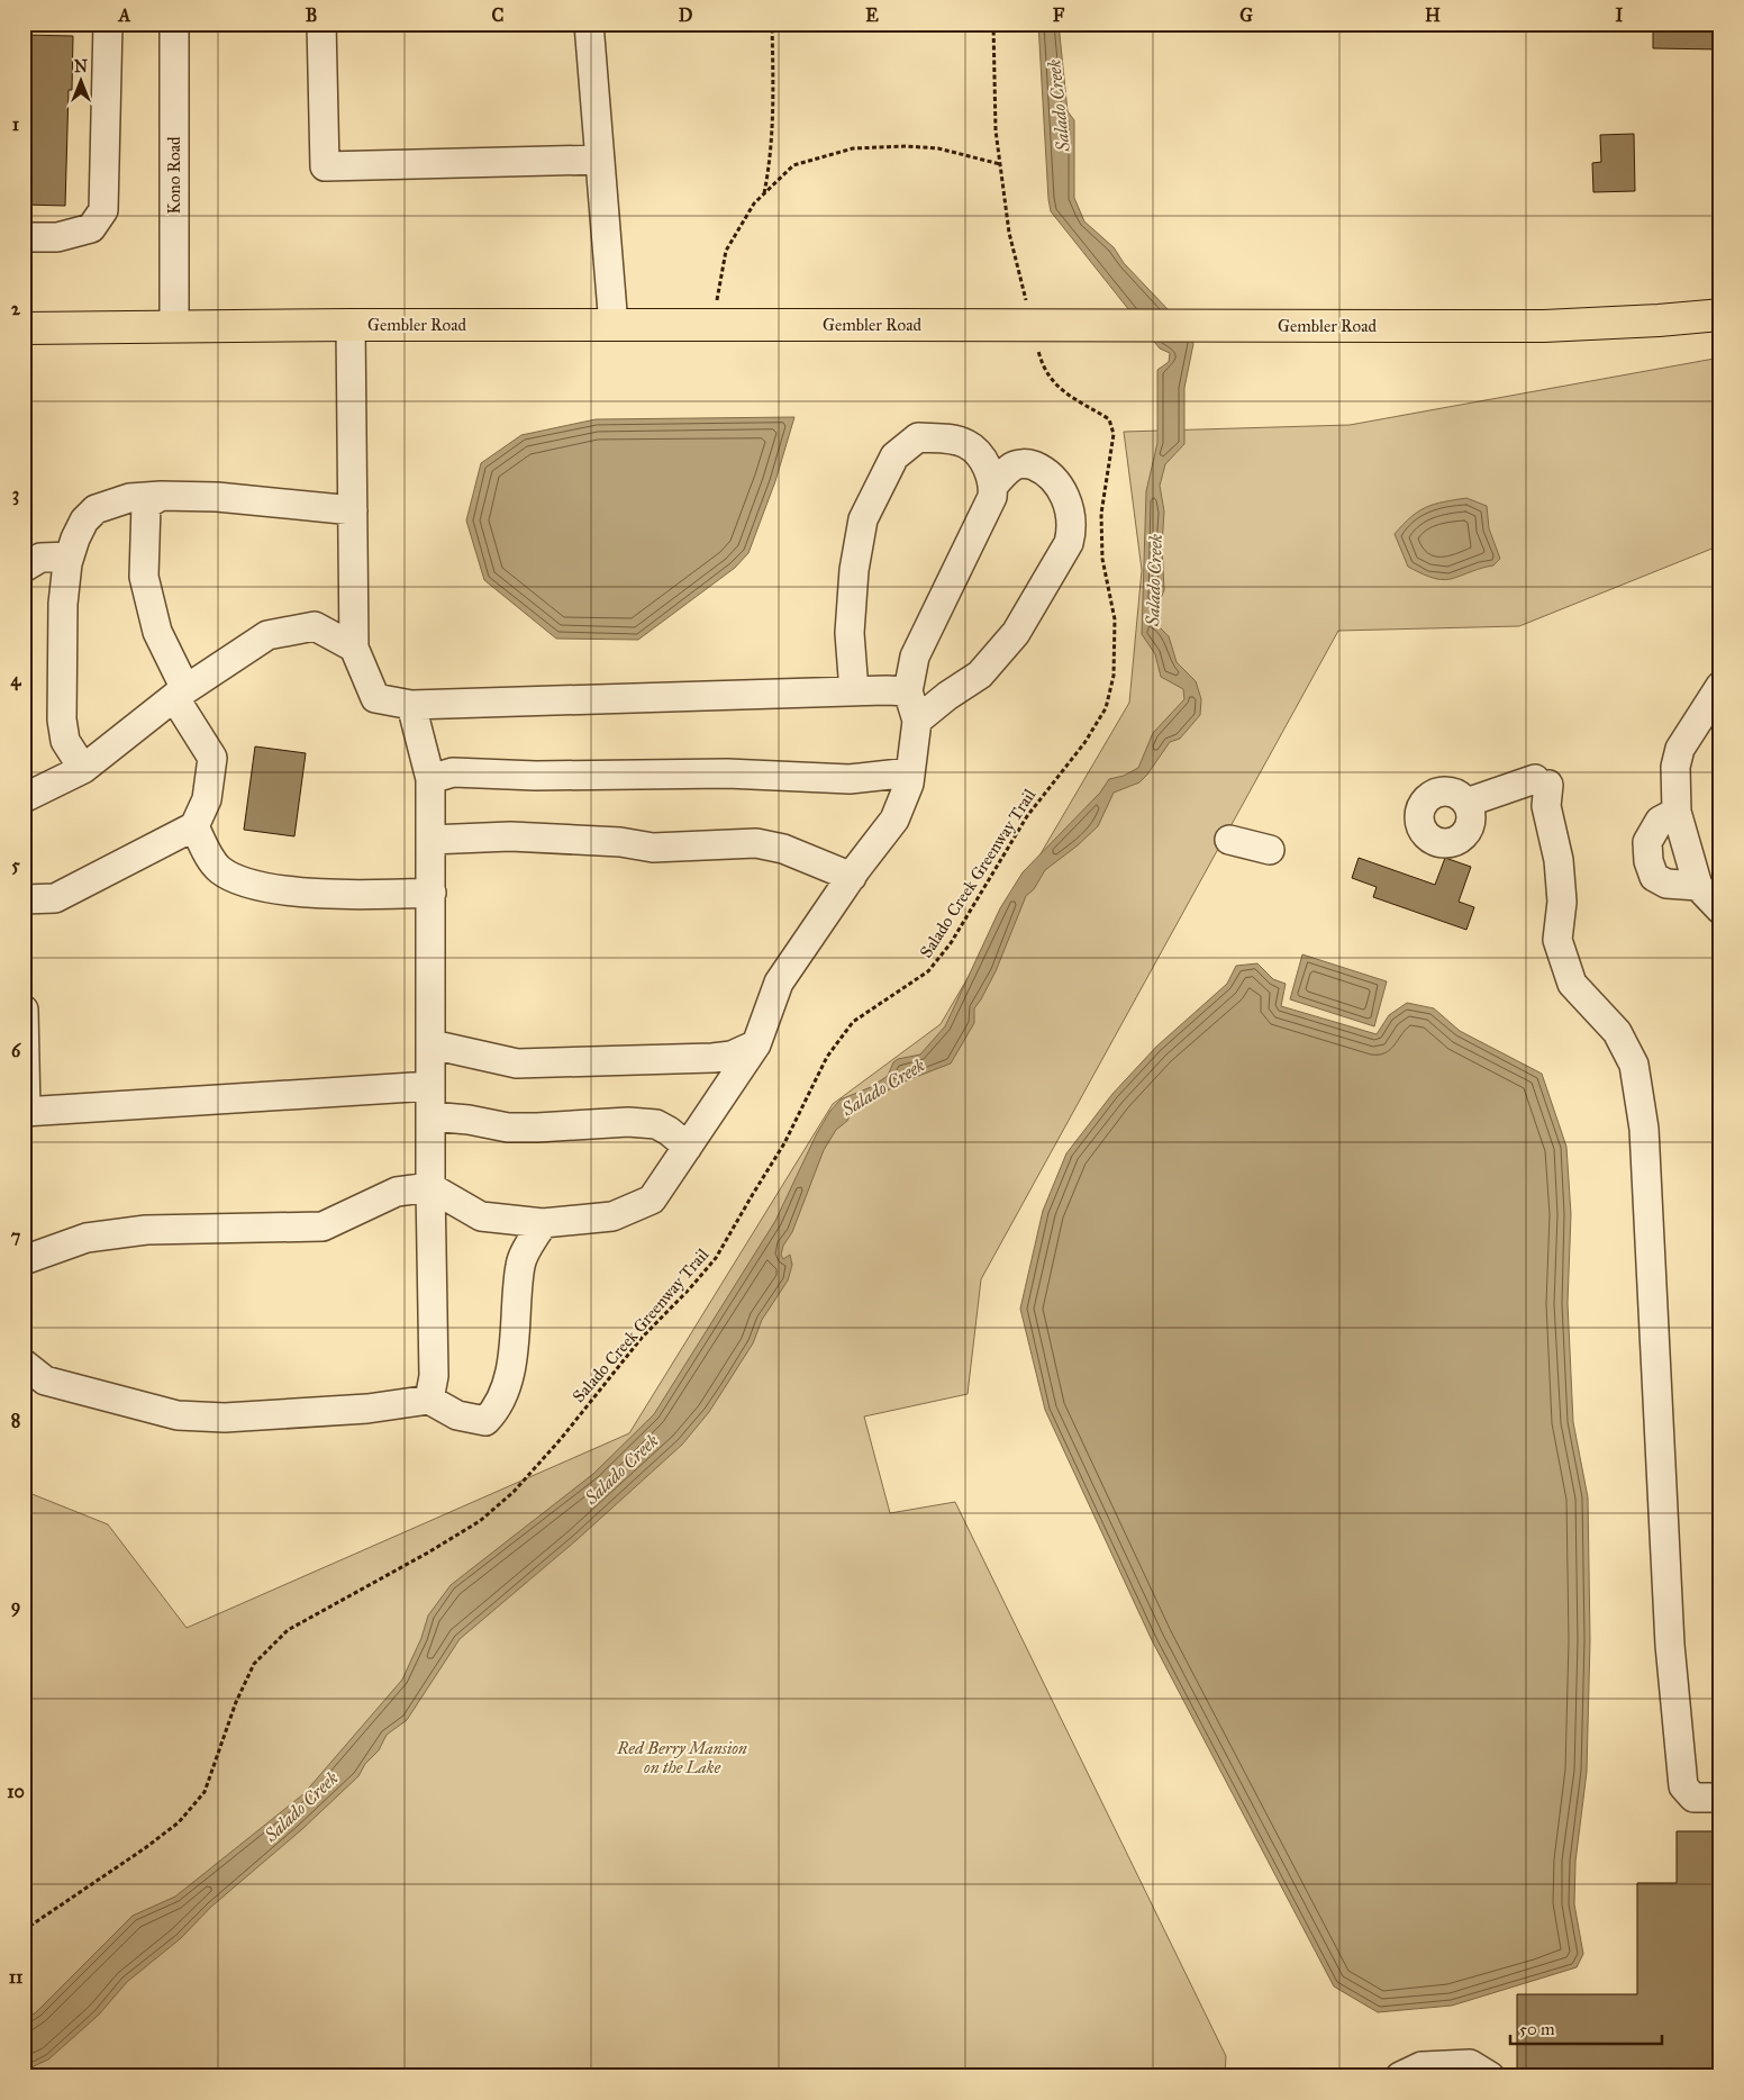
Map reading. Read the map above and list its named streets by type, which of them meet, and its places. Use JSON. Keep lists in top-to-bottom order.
{
  "streets": {
    "main road": ["Gembler Road"],
    "street": ["Kono Road"],
    "path": ["Salado Creek Greenway Trail"]
  },
  "crossings": [
    ["Kono Road", "Gembler Road"]
  ],
  "water": ["Salado Creek"],
  "parks": ["Red Berry Mansion on the Lake"],
  "scale_bar": "50 m",
  "north": "top",
  "grid": {
    "columns": [
      "A",
      "B",
      "C",
      "D",
      "E",
      "F",
      "G",
      "H",
      "I"
    ],
    "rows": [
      "1",
      "2",
      "3",
      "4",
      "5",
      "6",
      "7",
      "8",
      "9",
      "10",
      "11"
    ]
  }
}
